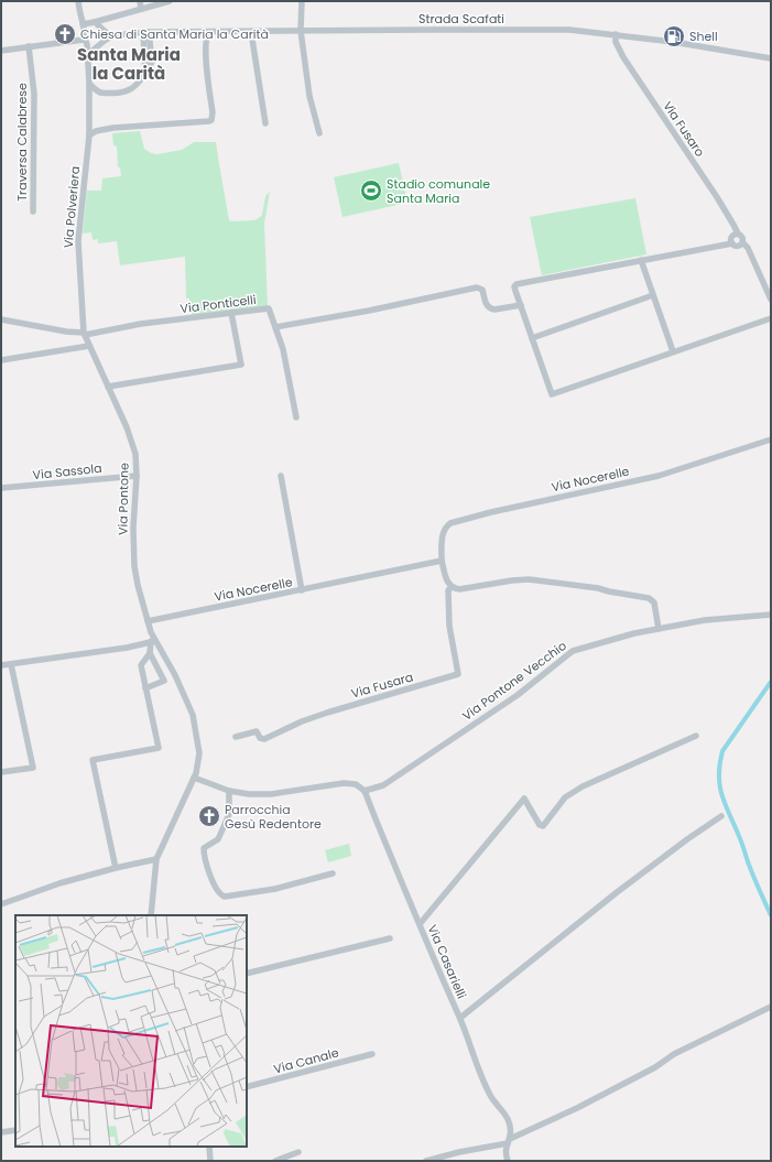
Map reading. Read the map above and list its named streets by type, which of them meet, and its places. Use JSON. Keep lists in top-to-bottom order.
{
  "streets": {
    "street": [
      "Strada Scafati",
      "Via Fusaro",
      "Traversa Calabrese",
      "Via Polveriera",
      "Via Ponticelli",
      "Via Sassola",
      "Via Nocerelle",
      "Via Pontone",
      "Via Pontone Vecchio",
      "Via Fusara",
      "Via Casarielli",
      "Via Canale"
    ]
  },
  "crossings": [
    ["Strada Scafati", "Via Fusaro"],
    ["Strada Scafati", "Via Polveriera"],
    ["Via Polveriera", "Via Ponticelli"],
    ["Via Polveriera", "Via Pontone"],
    ["Via Ponticelli", "Via Pontone"],
    ["Via Sassola", "Via Pontone"],
    ["Via Nocerelle", "Via Pontone"],
    ["Via Nocerelle", "Via Fusara"],
    ["Via Pontone Vecchio", "Via Casarielli"]
  ],
  "districts": ["Santa Maria la Carità"],
  "places": {
    "church": ["Chiesa di Santa Maria la Carità", "Parrocchia Gesù Redentore"],
    "fuel station": ["Shell"],
    "sports": ["Stadio comunale Santa Maria"]
  }
}
